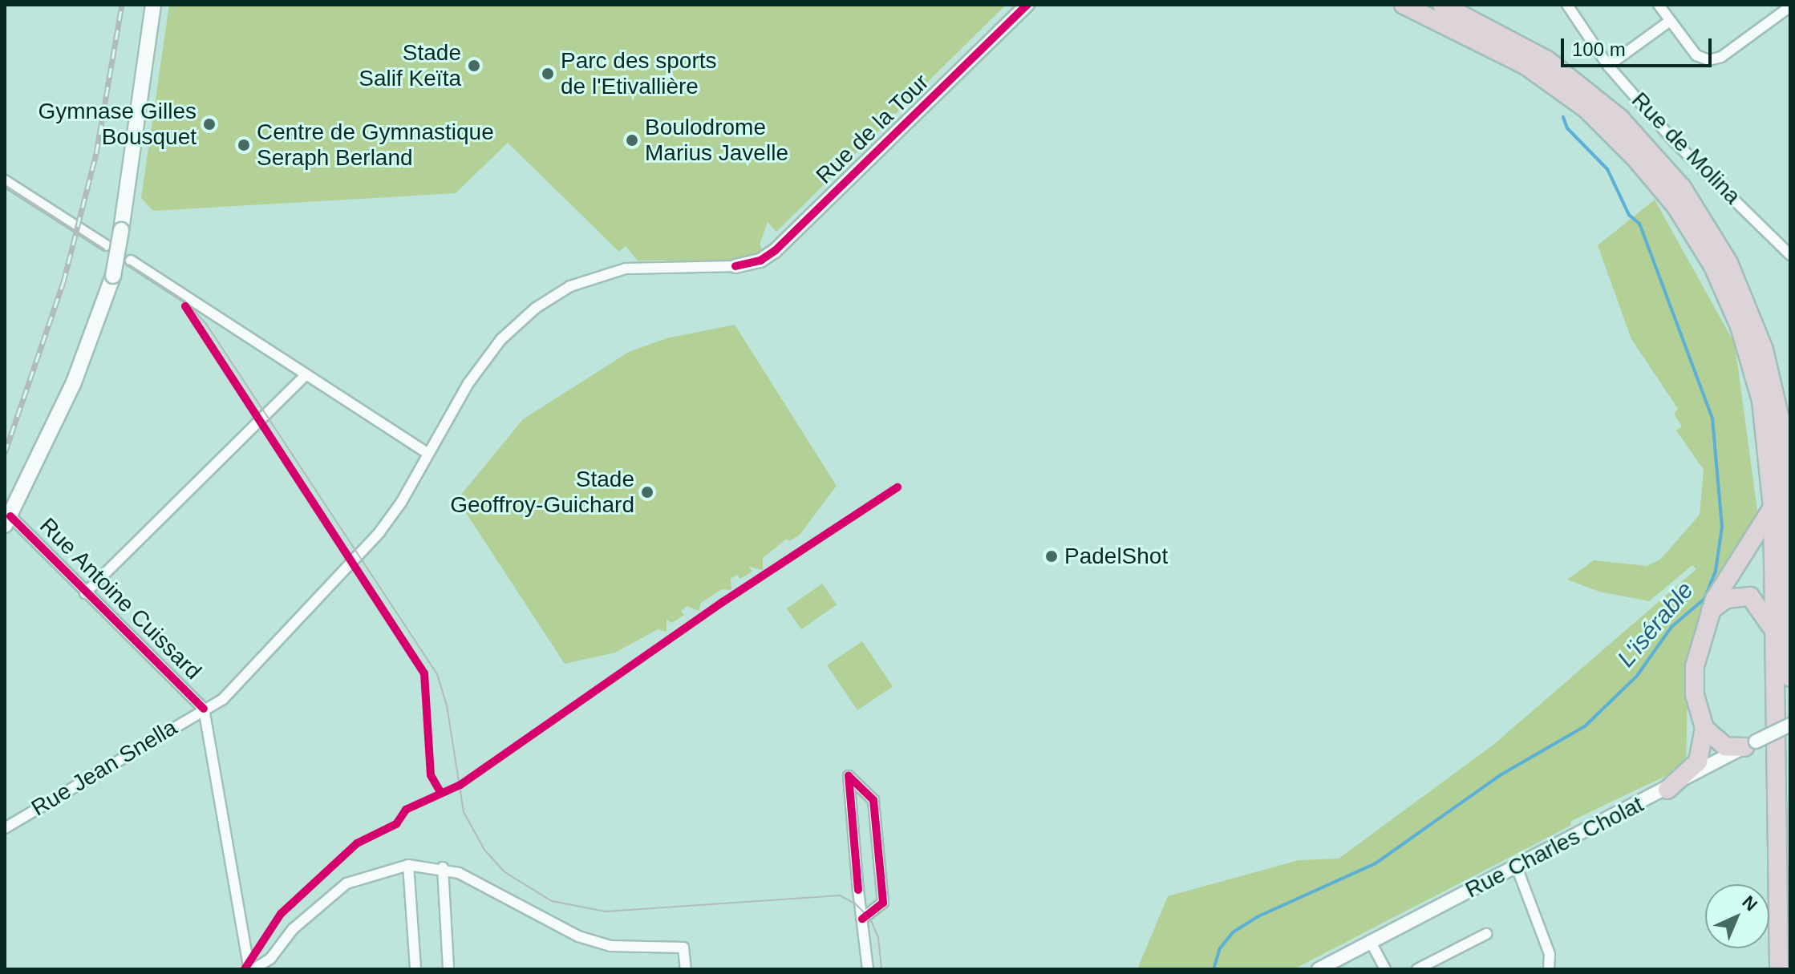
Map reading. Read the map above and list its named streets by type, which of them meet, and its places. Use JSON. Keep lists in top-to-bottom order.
{
  "streets": {
    "street": [
      "Rue de la Tour",
      "Rue de Molina",
      "Rue Antoine Cuissard",
      "Rue Jean Snella",
      "Rue Charles Cholat"
    ]
  },
  "crossings": [
    ["Rue de la Tour", "Rue Jean Snella"],
    ["Rue Antoine Cuissard", "Rue Jean Snella"]
  ],
  "water": ["L'isérable"],
  "places": [
    "Stade Salif Keïta",
    "Parc des sports de l'Etivallière",
    "Gymnase Gilles Bousquet",
    "Boulodrome Marius Javelle",
    "Centre de Gymnastique Seraph Berland",
    "Stade Geoffroy-Guichard",
    "PadelShot"
  ],
  "scale_bar": "100 m",
  "north": "top right"
}
